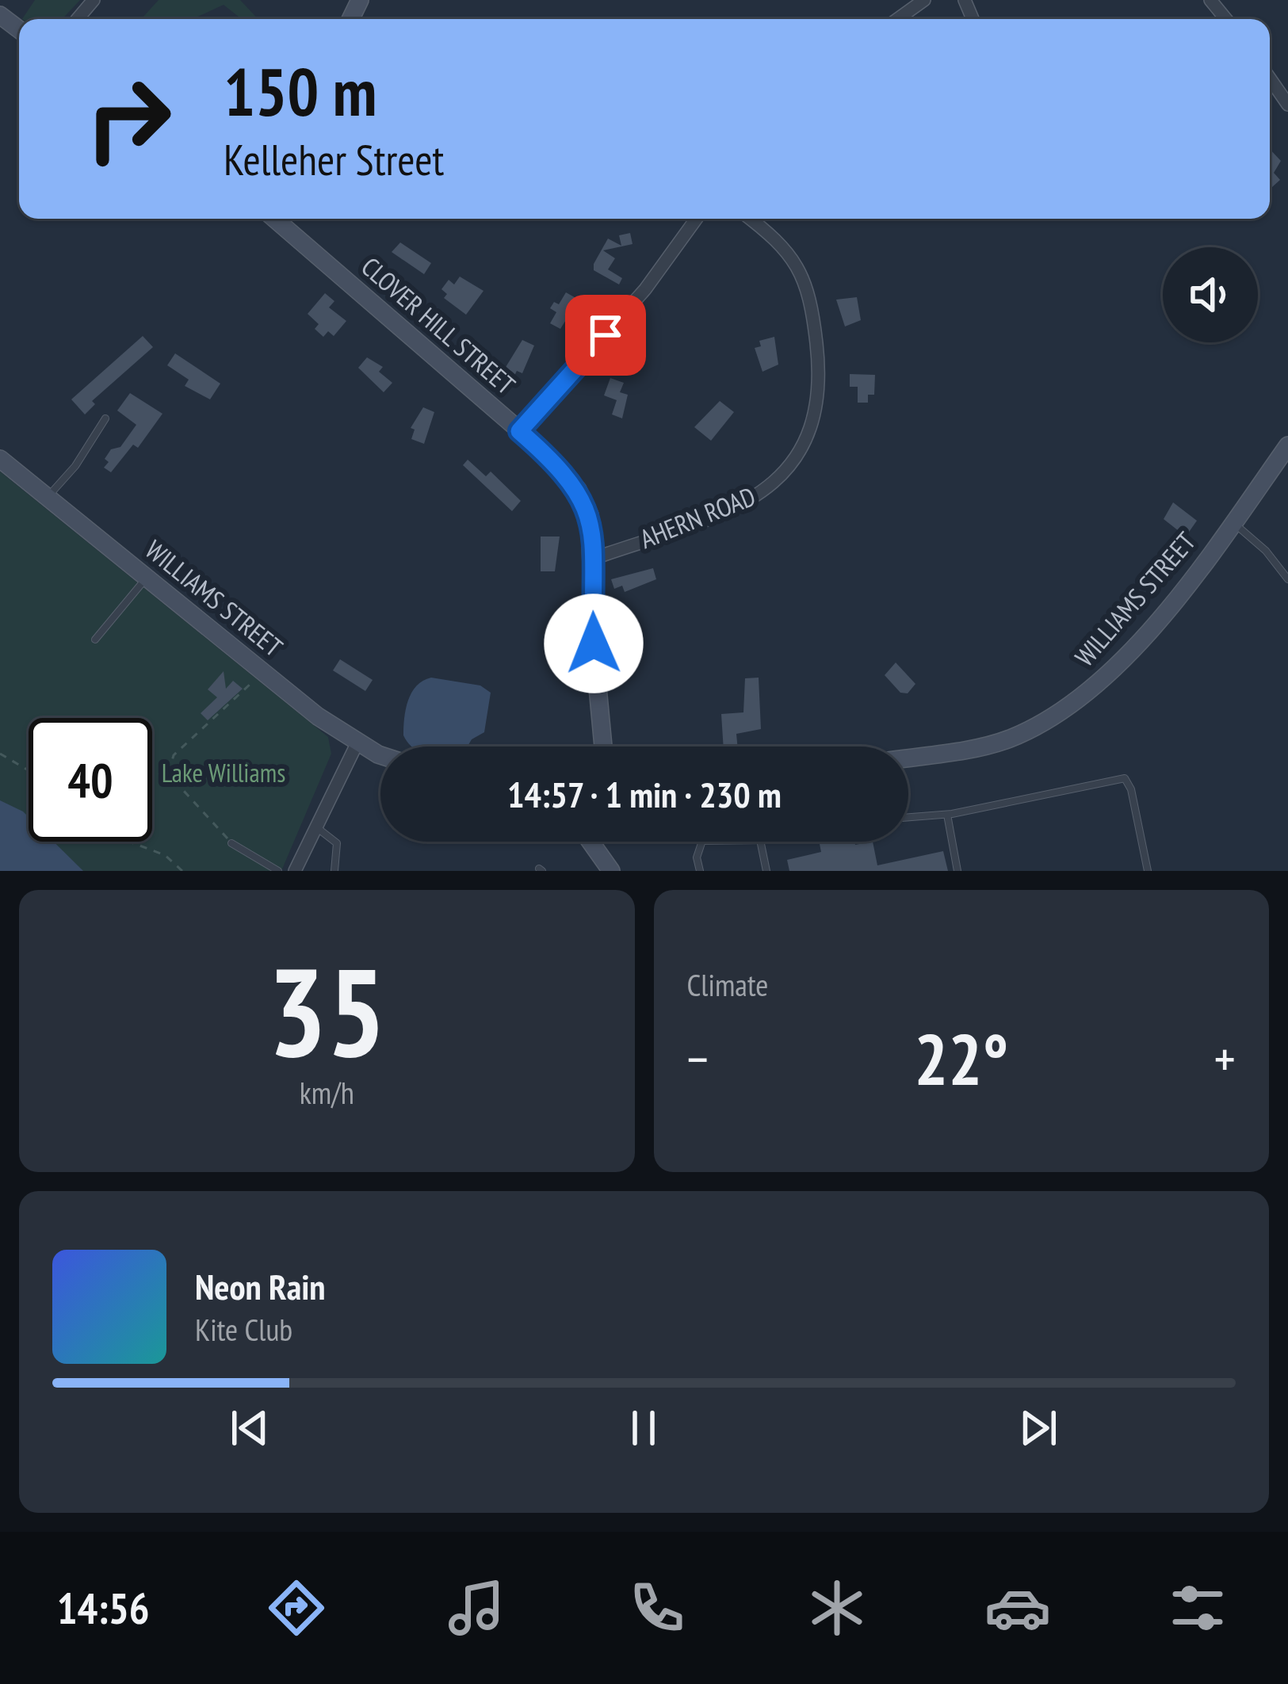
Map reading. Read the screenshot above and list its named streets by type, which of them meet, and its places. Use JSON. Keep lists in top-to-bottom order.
{
  "streets": {
    "street": ["CLOVER HILL STREET", "AHERN ROAD", "WILLIAMS STREET"]
  },
  "crossings": [
    ["CLOVER HILL STREET", "AHERN ROAD"]
  ],
  "parks": ["Lake Williams"],
  "page": {
    "turn": ["150 m", "Kelleher Street"],
    "limit": "40",
    "trip": "14:57 · 1 min · 230 m",
    "tile": [
      ["35", "km/h"],
      "Climate"
    ],
    "heat": ["−", "22°", "+"],
    "song": ["Neon Rain", "Kite Club"],
    "tabs": "14:56"
  }
}
